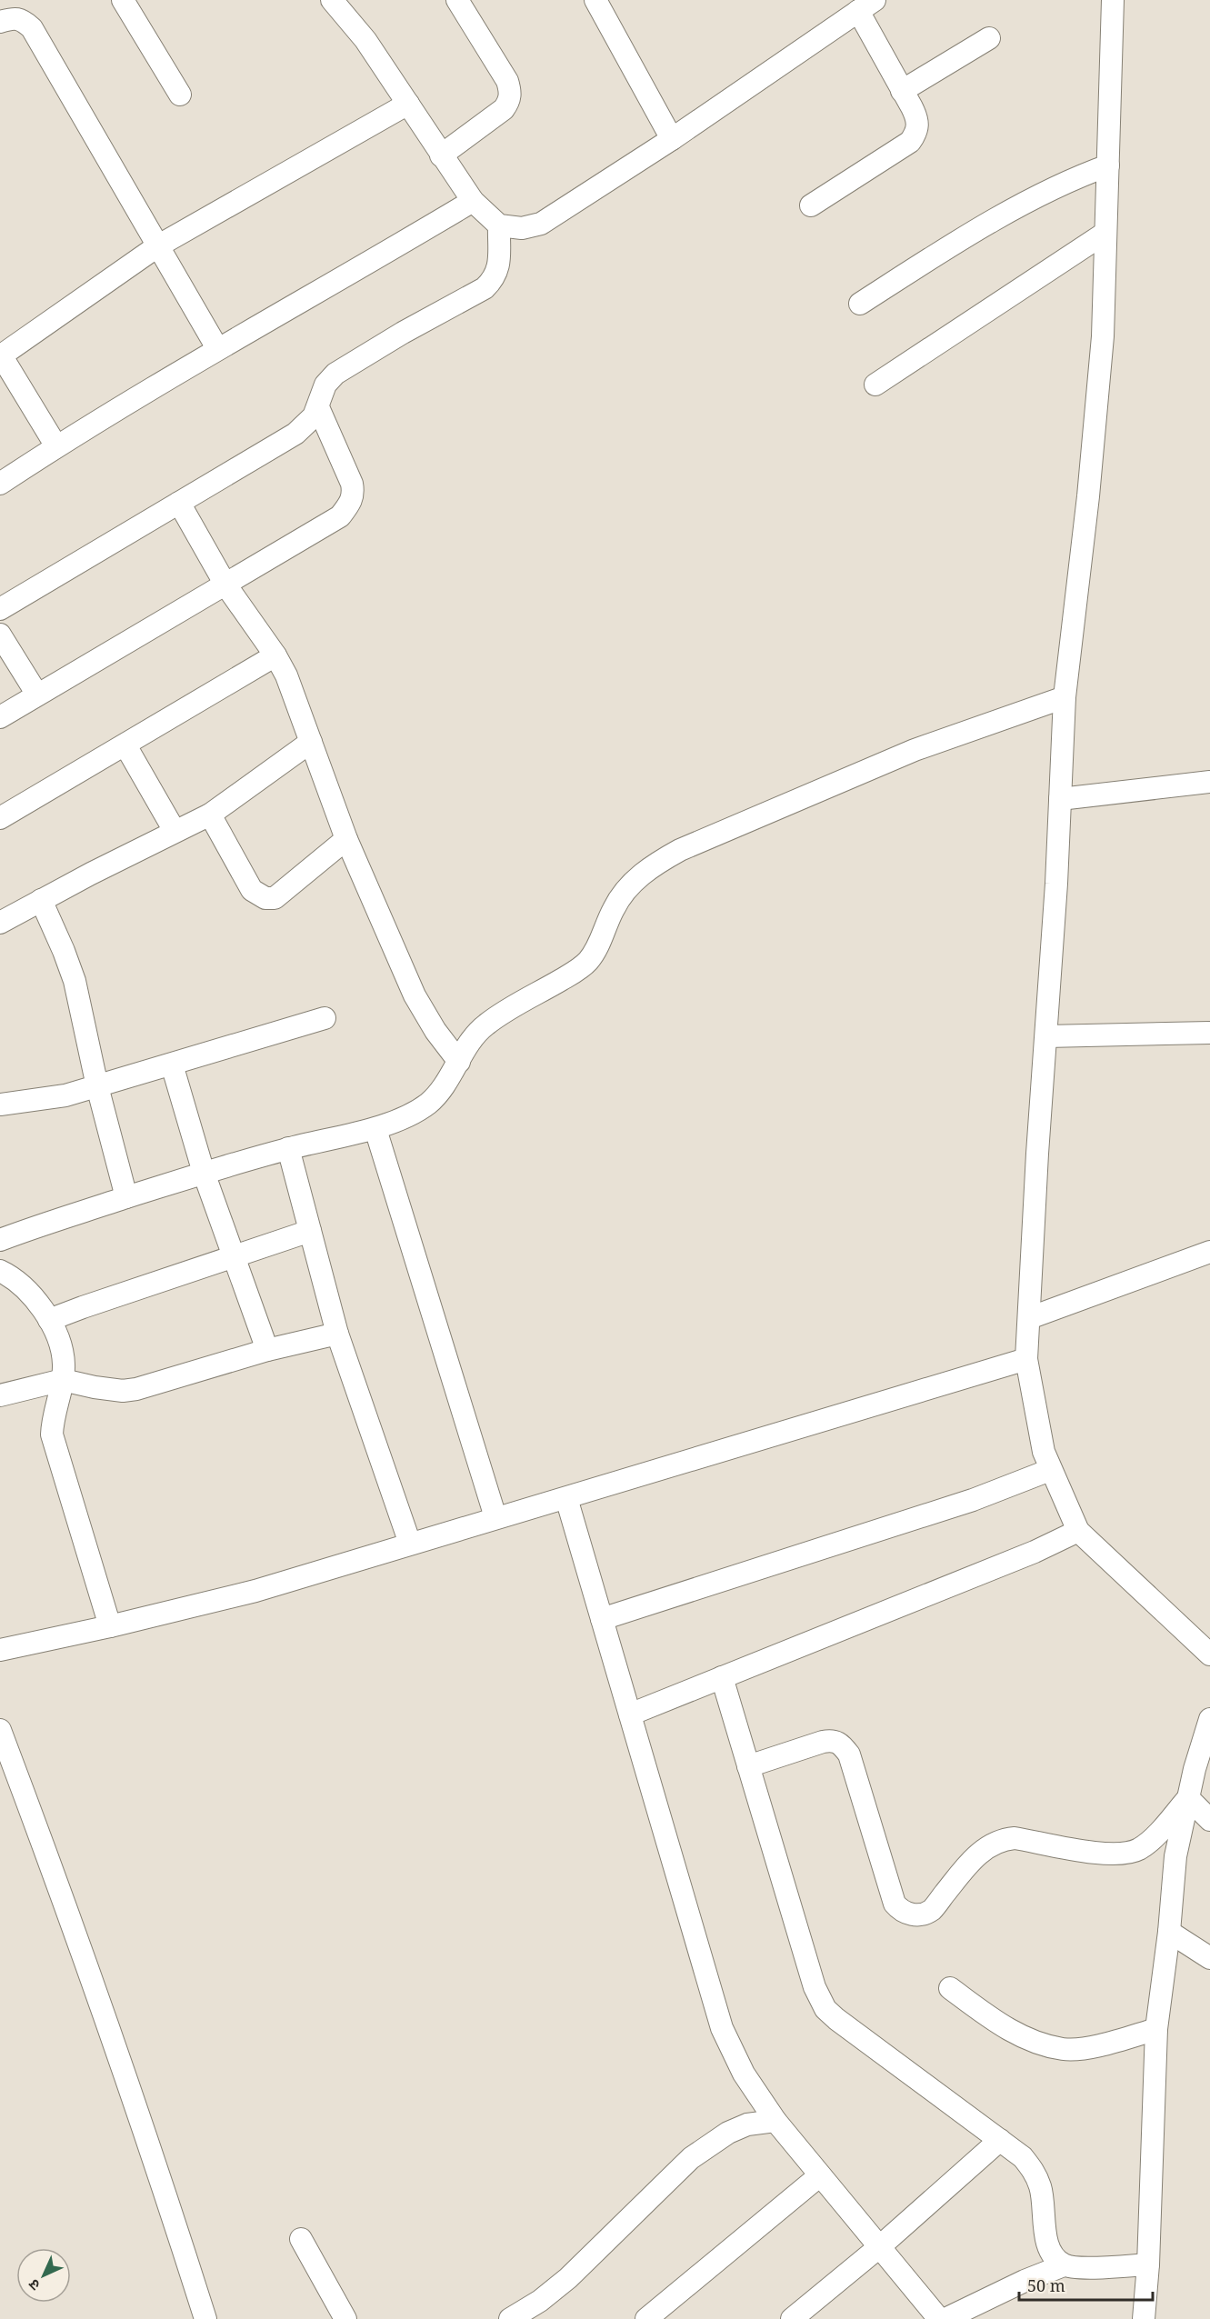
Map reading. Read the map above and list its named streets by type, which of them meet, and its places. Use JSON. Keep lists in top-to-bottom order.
{
  "scale_bar": "50 m",
  "north": "bottom left"
}
